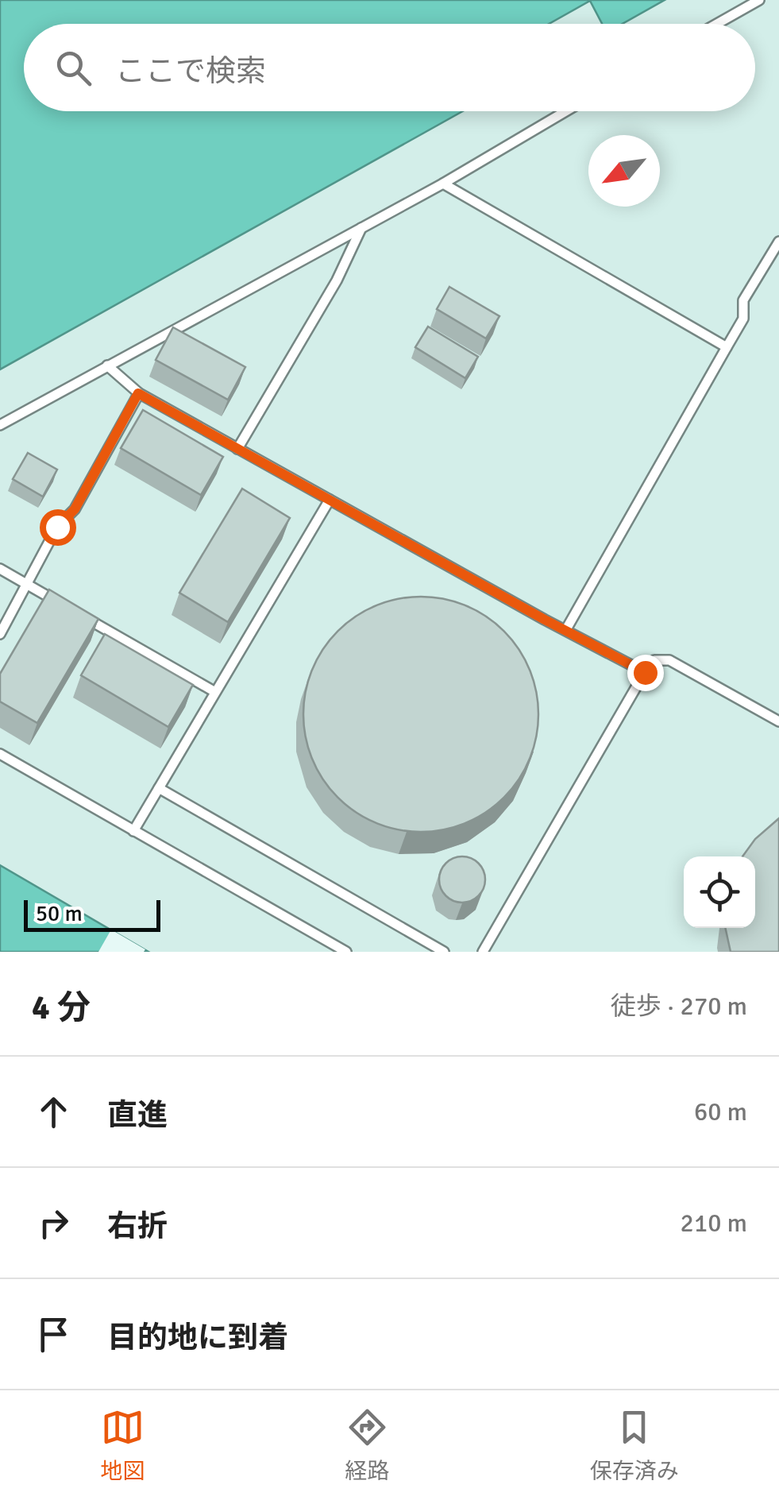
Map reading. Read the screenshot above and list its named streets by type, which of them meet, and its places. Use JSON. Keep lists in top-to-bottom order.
{
  "scale_bar": "50 m",
  "north": "bottom left",
  "page": {
    "search": "ここで検索",
    "scale": "50 m",
    "heading": ["4 分", "徒歩 · 270 m"],
    "list": [
      ["直進", "60 m"],
      ["右折", "210 m"],
      "目的地に到着"
    ],
    "nav": ["地図", "経路", "保存済み"]
  }
}
